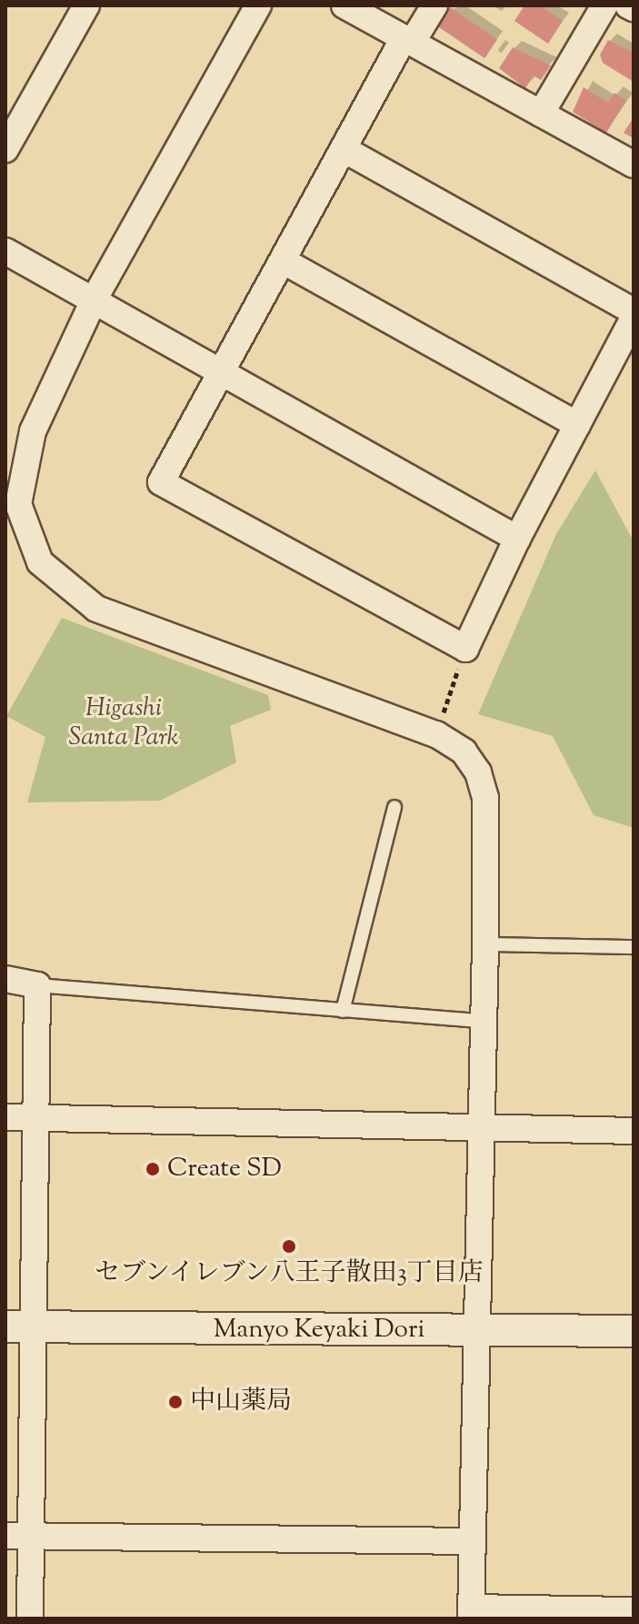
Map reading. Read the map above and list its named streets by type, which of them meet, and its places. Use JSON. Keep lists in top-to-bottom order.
{
  "streets": {
    "street": ["Manyo Keyaki Dori"]
  },
  "parks": ["Higashi Santa Park"],
  "places": ["Create SD", "セブンイレブン八王子散田3丁目店", "中山薬局"]
}
